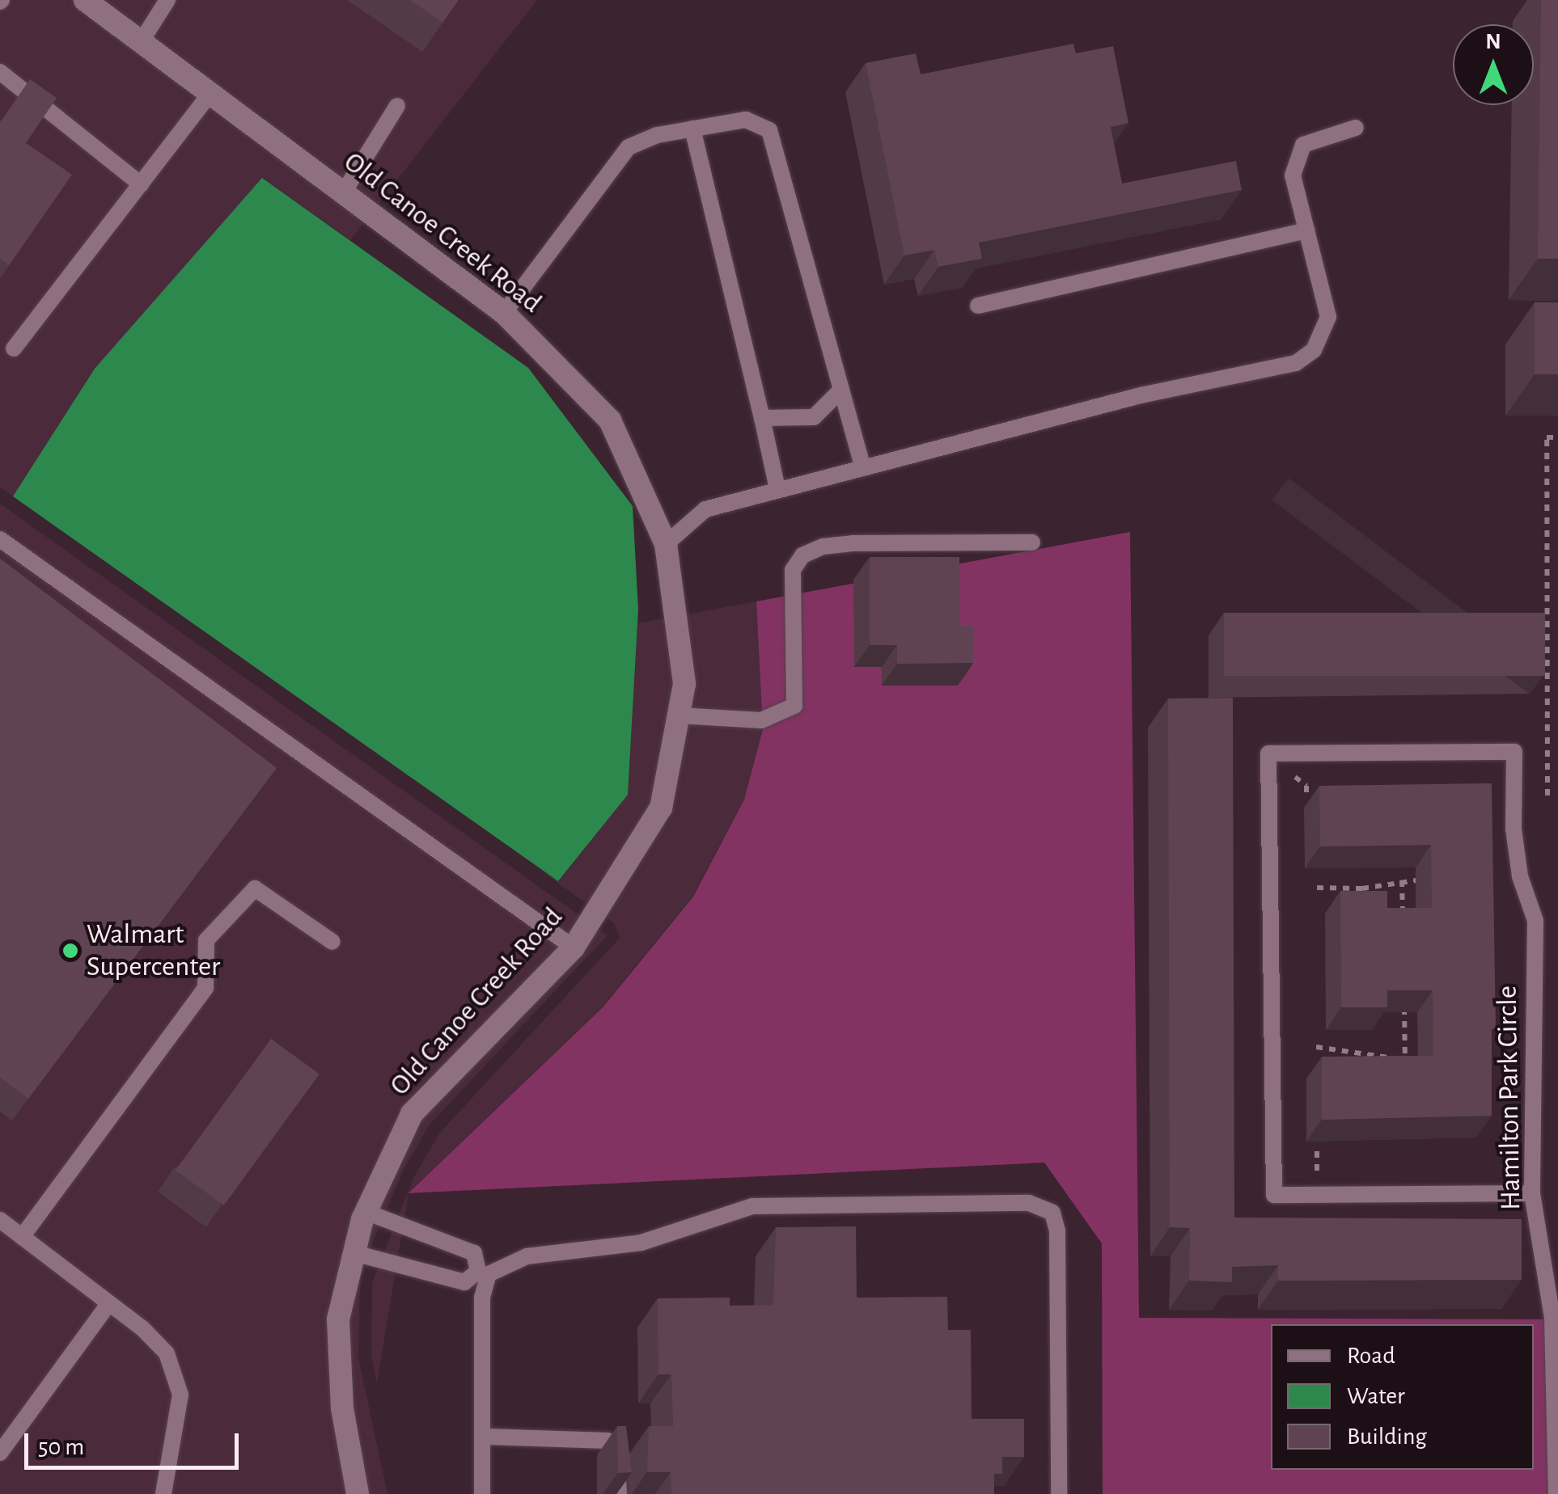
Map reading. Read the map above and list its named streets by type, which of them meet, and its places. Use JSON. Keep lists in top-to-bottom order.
{
  "streets": {
    "street": ["Old Canoe Creek Road"],
    "lane": ["Hamilton Park Circle"]
  },
  "places": ["Walmart Supercenter"],
  "legend": ["Road", "Water", "Building"],
  "scale_bar": "50 m",
  "north": "top"
}
